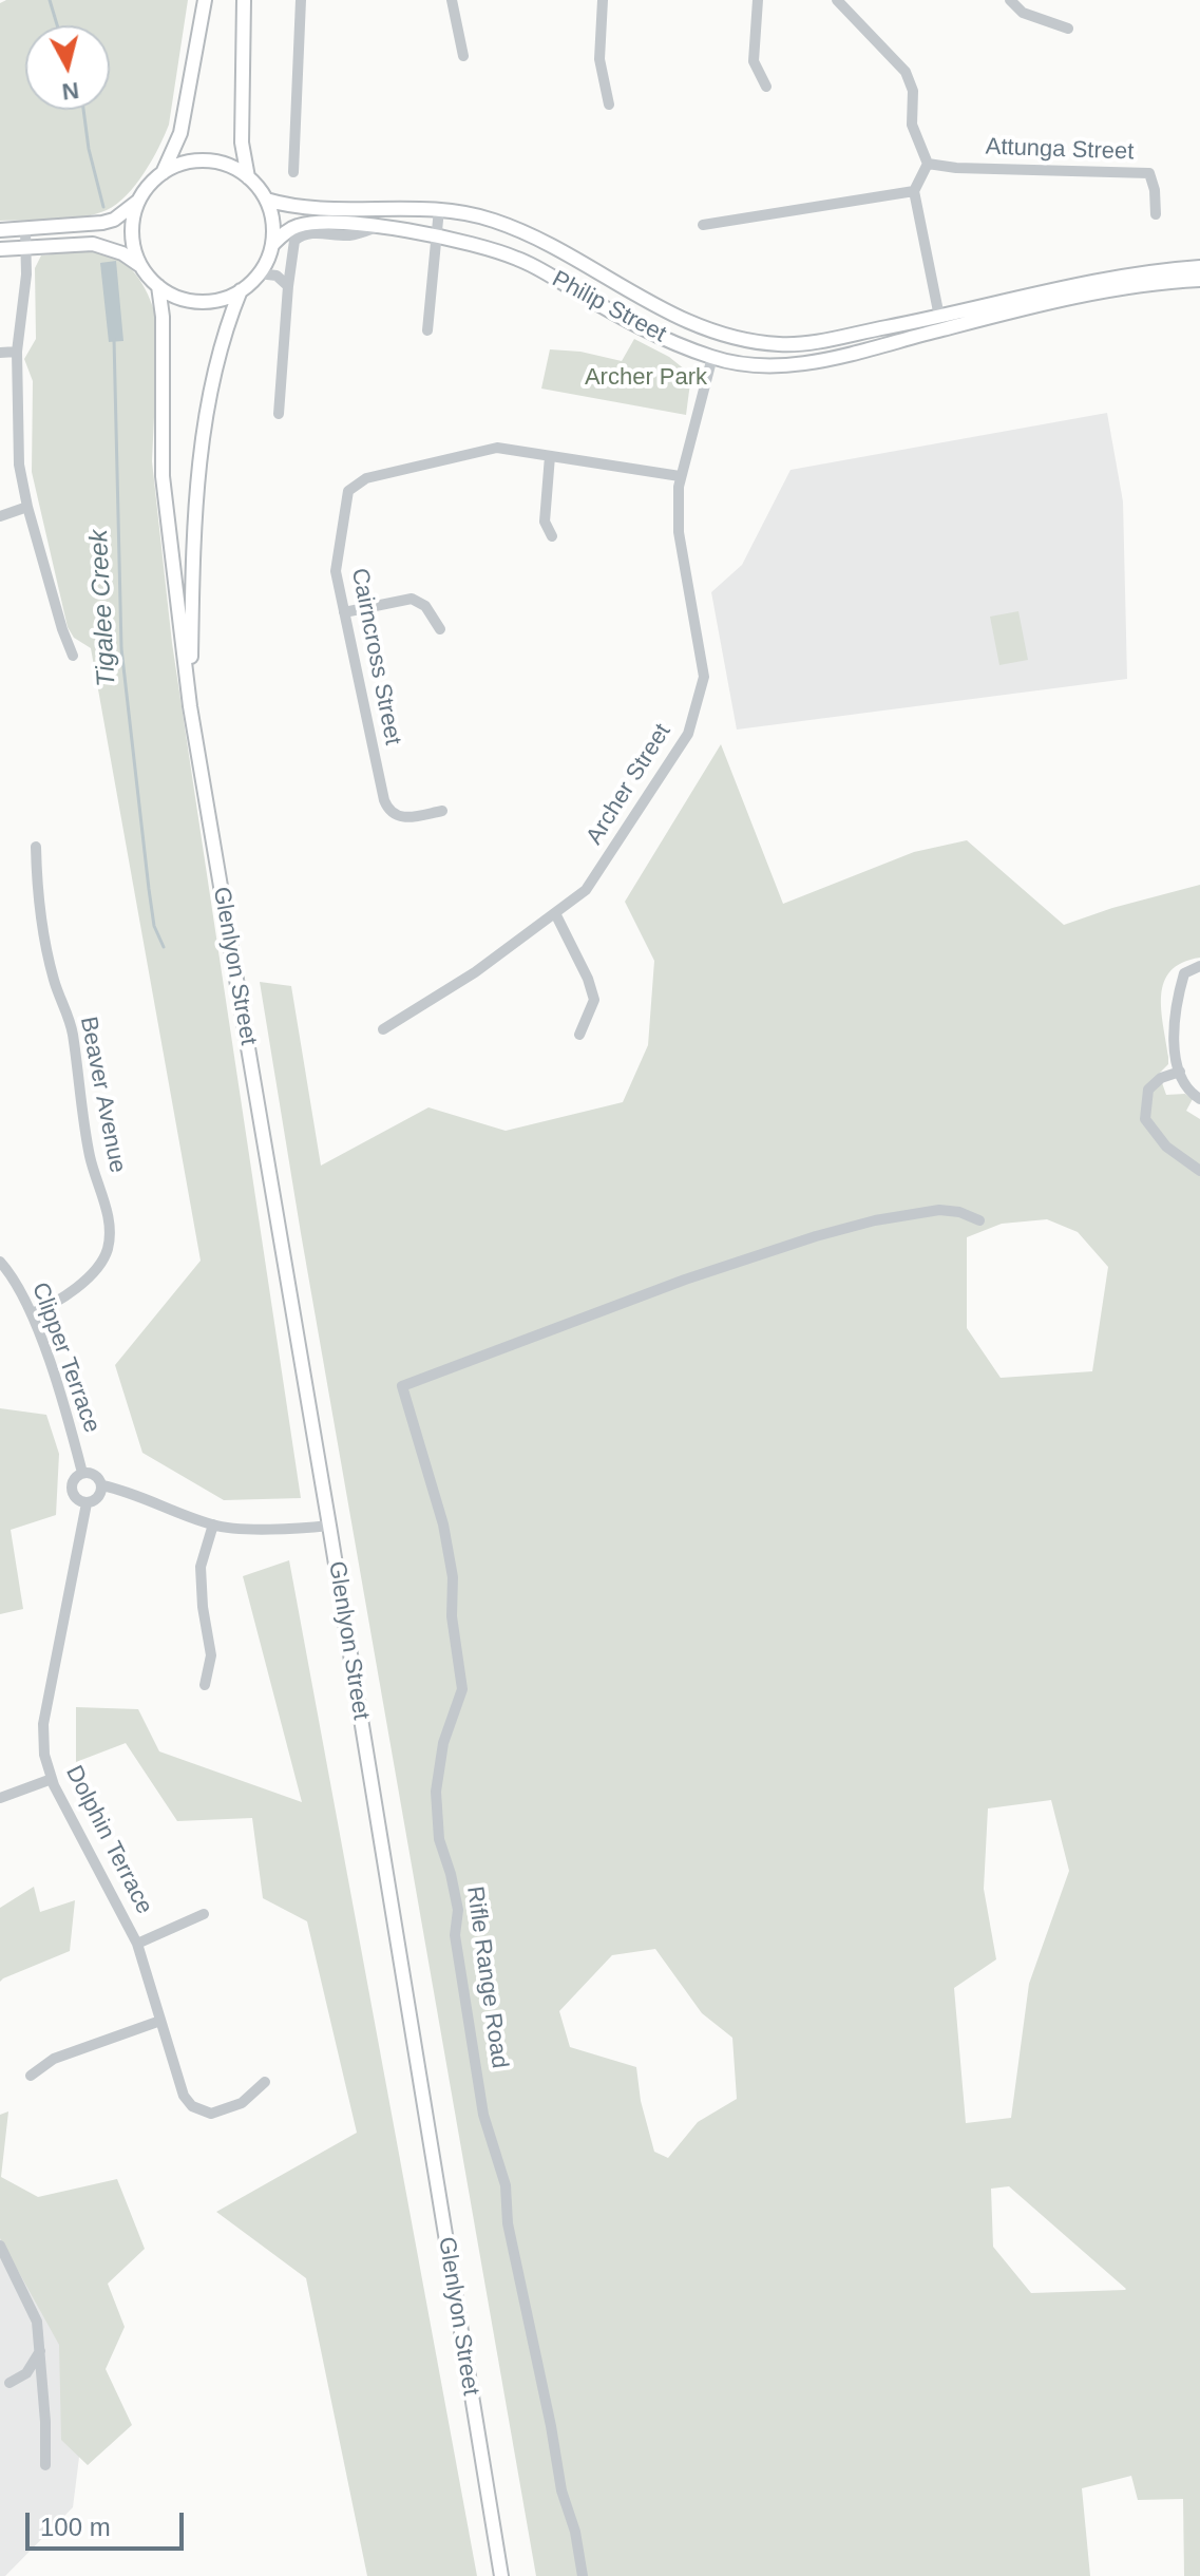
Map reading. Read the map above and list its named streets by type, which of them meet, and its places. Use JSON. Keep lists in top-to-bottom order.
{
  "streets": {
    "main road": ["Philip Street", "Glenlyon Street"],
    "street": [
      "Attunga Street",
      "Cairncross Street",
      "Archer Street",
      "Beaver Avenue",
      "Clipper Terrace",
      "Dolphin Terrace",
      "Rifle Range Road"
    ]
  },
  "crossings": [
    ["Philip Street", "Archer Street"],
    ["Philip Street", "Glenlyon Street"],
    ["Cairncross Street", "Archer Street"],
    ["Beaver Avenue", "Clipper Terrace"],
    ["Clipper Terrace", "Dolphin Terrace"]
  ],
  "water": ["Tigalee Creek"],
  "parks": ["Archer Park"],
  "scale_bar": "100 m",
  "north": "bottom"
}
